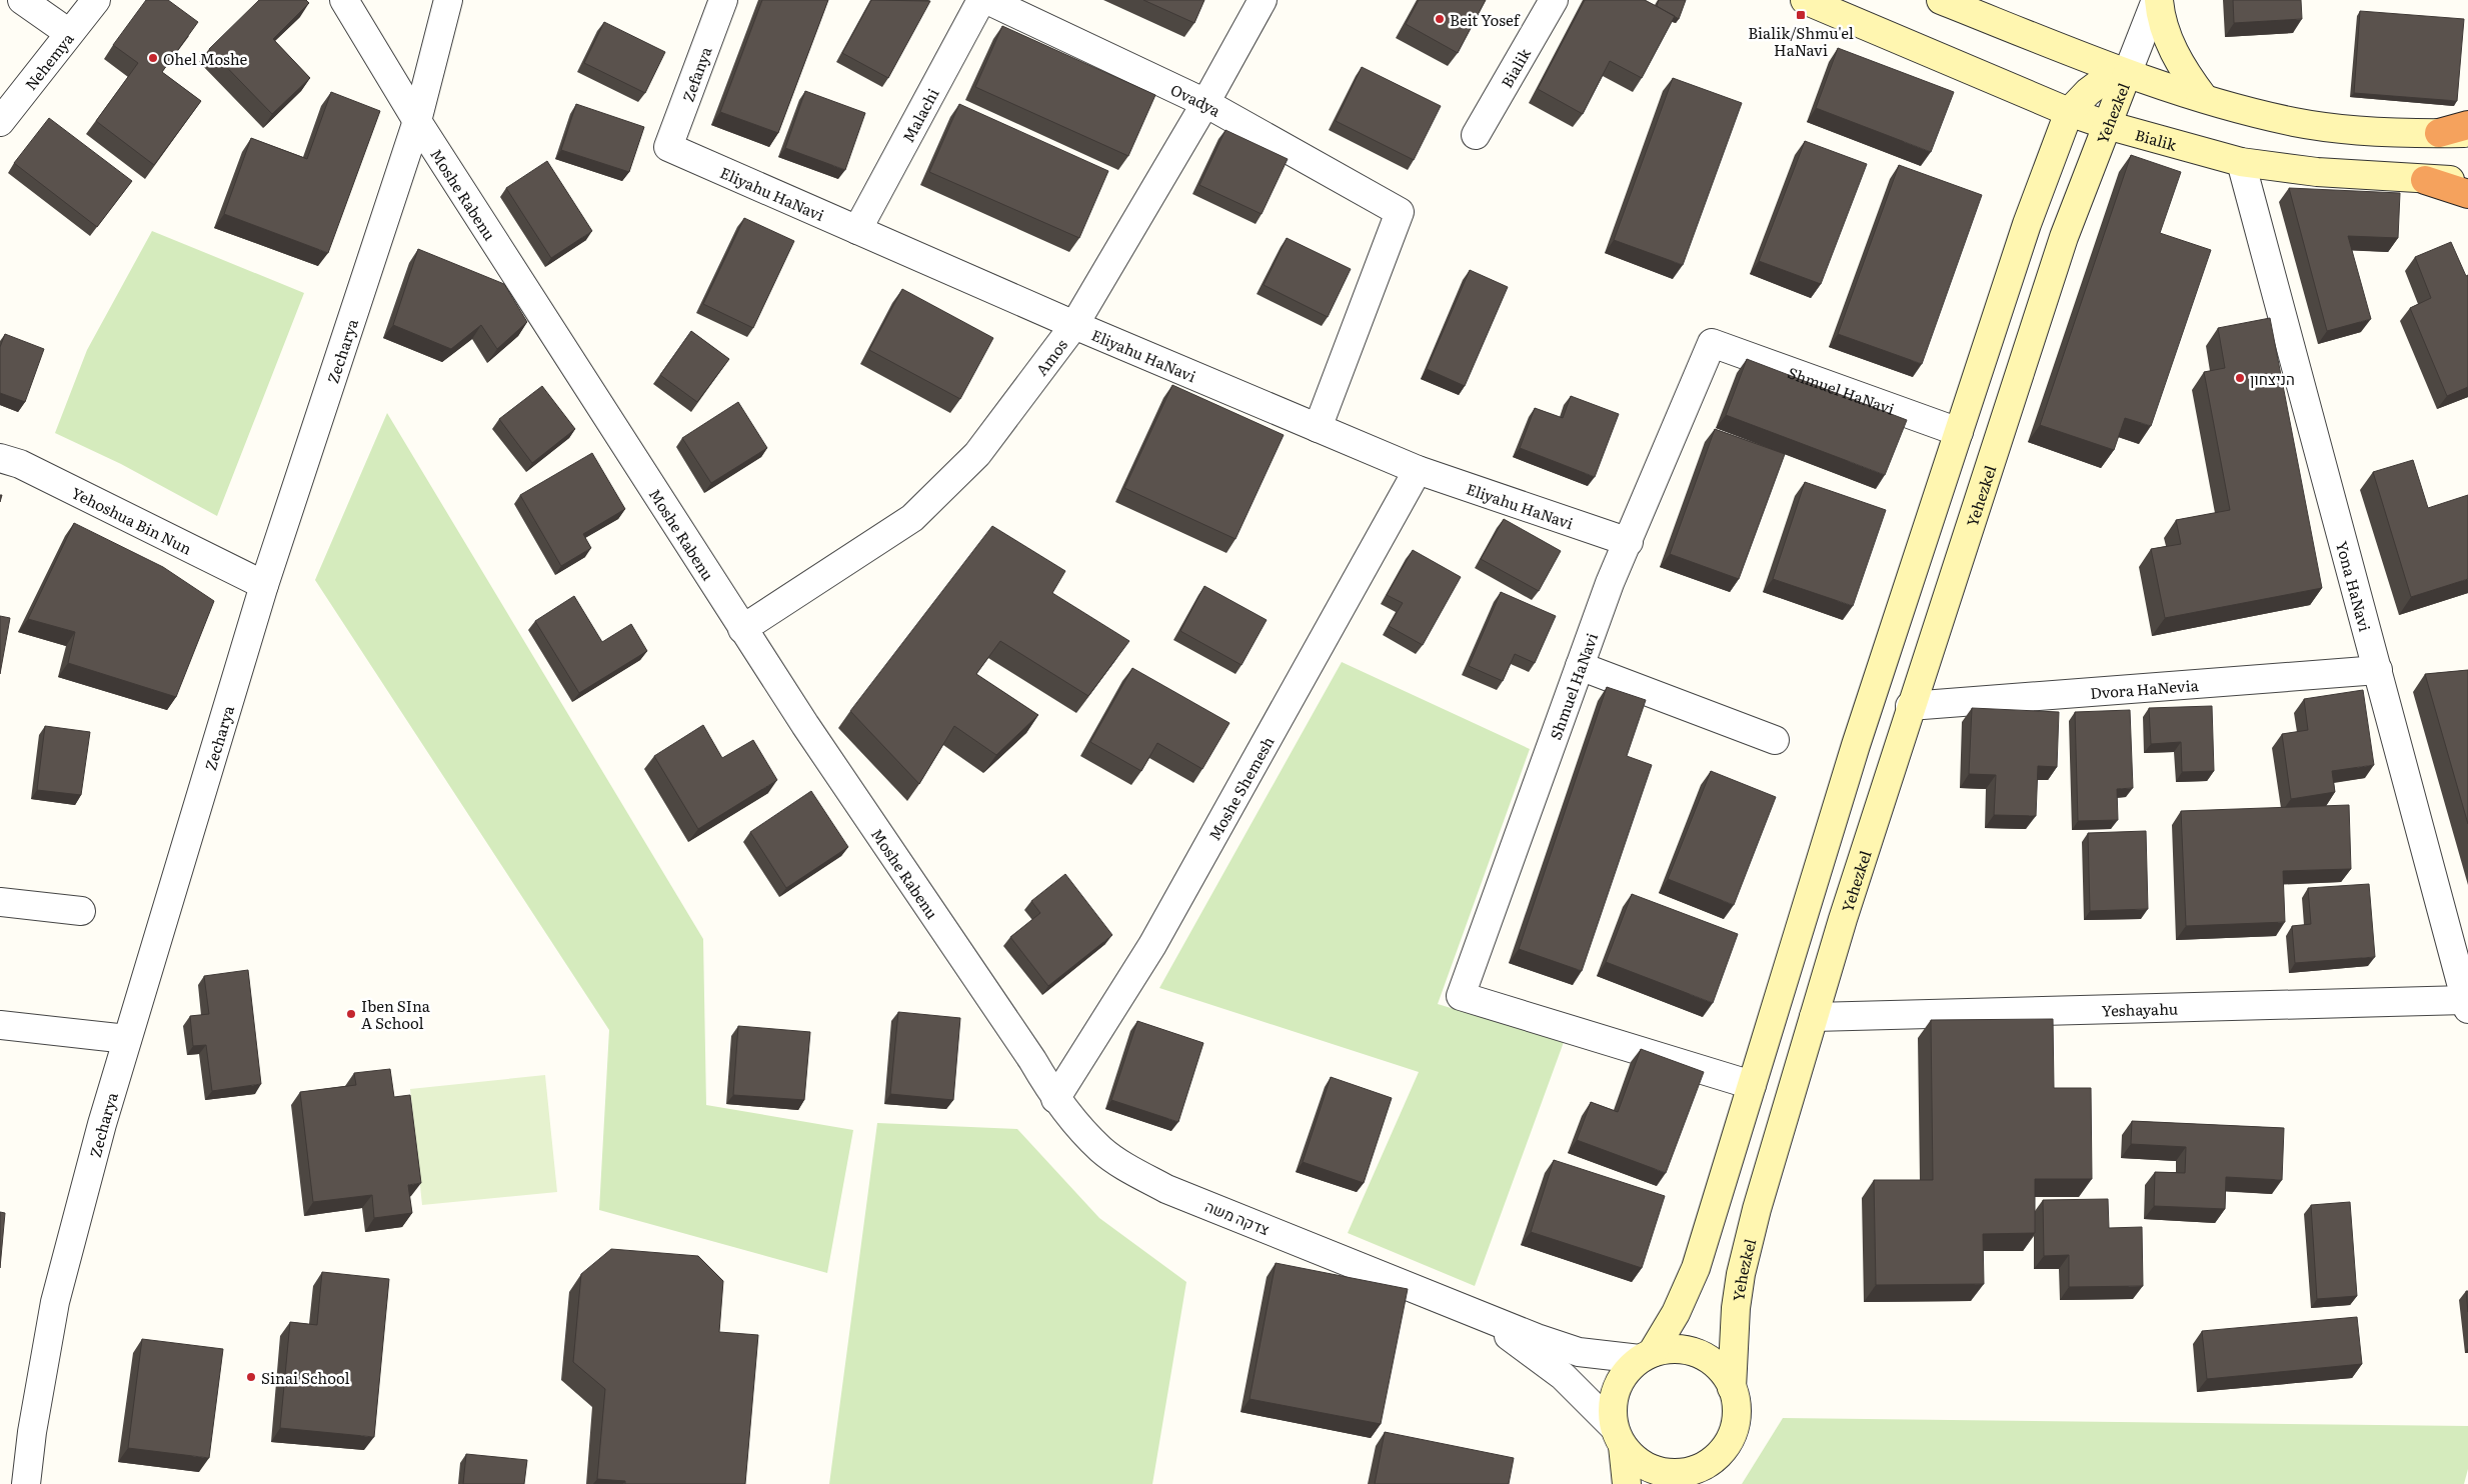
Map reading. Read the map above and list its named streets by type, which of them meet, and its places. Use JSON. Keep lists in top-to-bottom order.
{
  "streets": {
    "street": [
      "Nehemya",
      "Bialik",
      "Zefanya",
      "Ovadya",
      "Yehezkel",
      "Malachi",
      "Moshe Rabenu",
      "Eliyahu HaNavi",
      "Zecharya",
      "Amos",
      "Shmuel HaNavi",
      "Yehoshua Bin Nun",
      "Yona HaNavi",
      "Dvora HaNevia",
      "Moshe Shemesh",
      "Yeshayahu",
      "צדקה משה"
    ]
  },
  "crossings": [
    ["Bialik", "Yehezkel"],
    ["Bialik", "Yona HaNavi"],
    ["Zefanya", "Eliyahu HaNavi"],
    ["Ovadya", "Eliyahu HaNavi"],
    ["Ovadya", "Amos"],
    ["Yehezkel", "Shmuel HaNavi"],
    ["Yehezkel", "Dvora HaNevia"],
    ["Yehezkel", "Yeshayahu"],
    ["Yehezkel", "צדקה משה"],
    ["Malachi", "Eliyahu HaNavi"],
    ["Moshe Rabenu", "Zecharya"],
    ["Moshe Rabenu", "Amos"],
    ["Moshe Rabenu", "צדקה משה"],
    ["Eliyahu HaNavi", "Amos"],
    ["Eliyahu HaNavi", "Shmuel HaNavi"],
    ["Eliyahu HaNavi", "Moshe Shemesh"],
    ["Zecharya", "Yehoshua Bin Nun"],
    ["Yona HaNavi", "Dvora HaNevia"],
    ["Yona HaNavi", "Yeshayahu"],
    ["Moshe Shemesh", "צדקה משה"]
  ],
  "places": {
    "transit": ["Bialik/Shmu'el HaNavi"],
    "other": [
      "Beit Yosef",
      "Ohel Moshe",
      "הניצחון",
      "Iben SIna A School",
      "Sinai School"
    ]
  }
}
